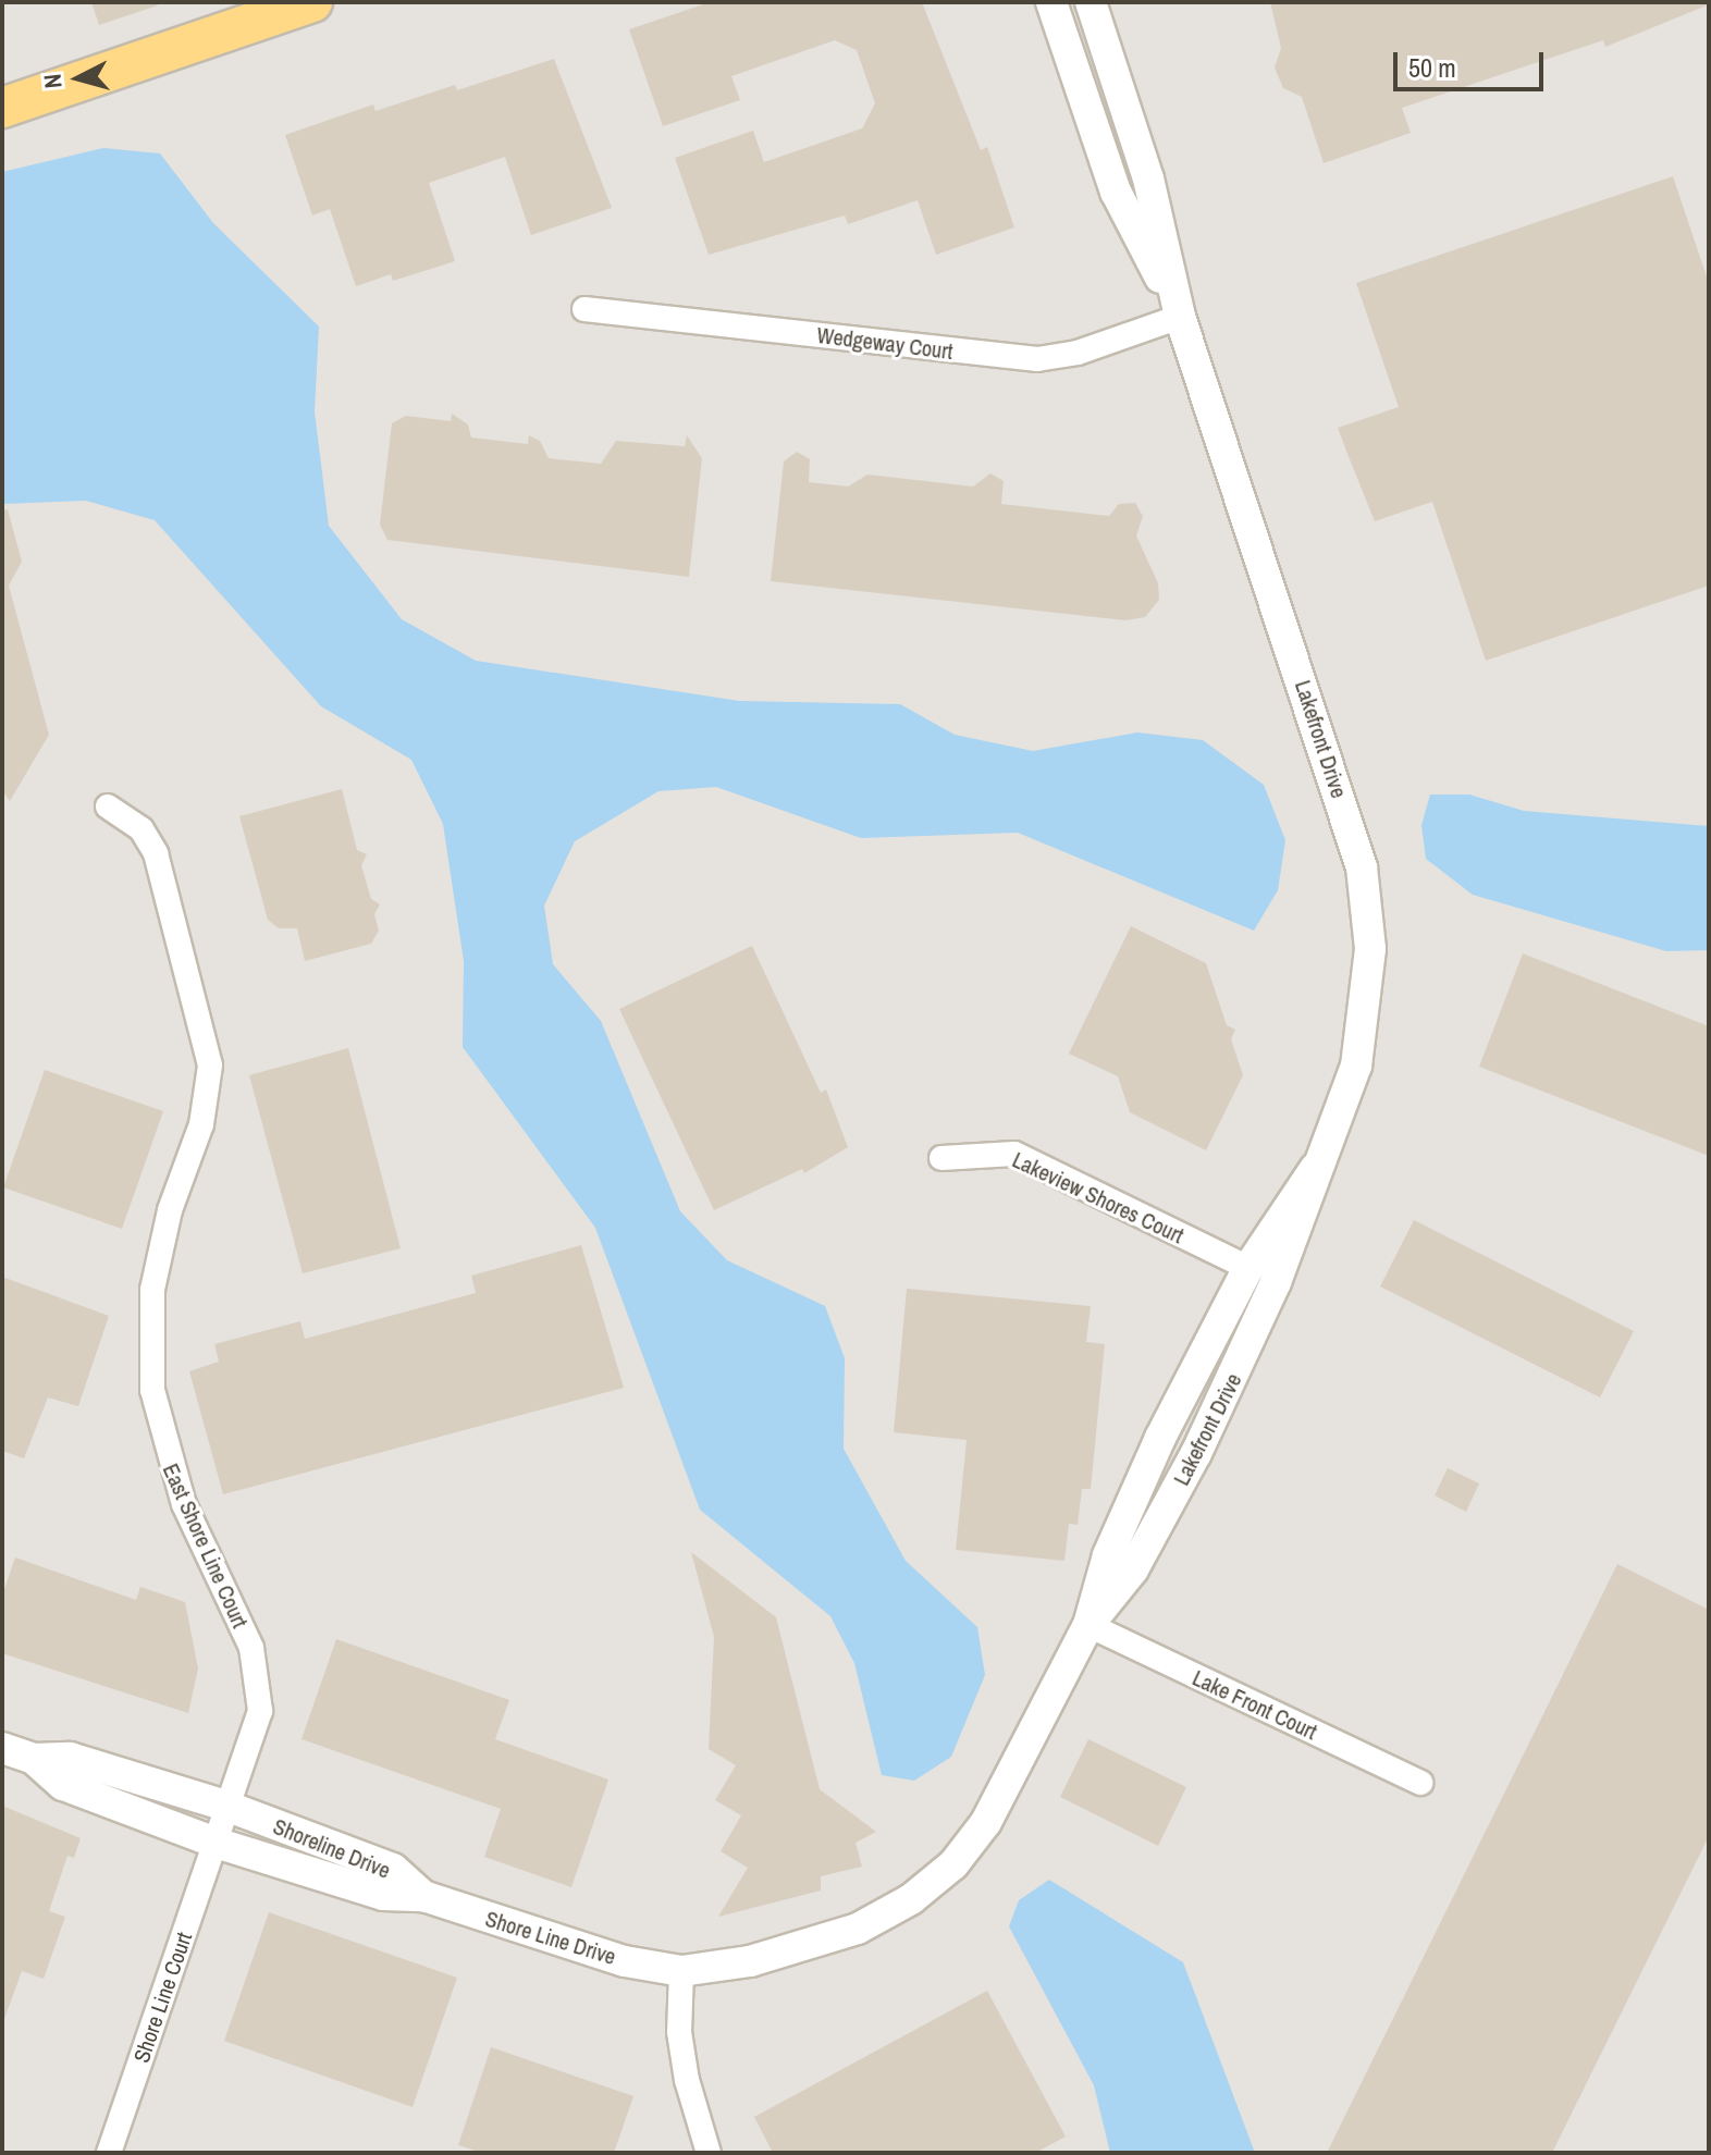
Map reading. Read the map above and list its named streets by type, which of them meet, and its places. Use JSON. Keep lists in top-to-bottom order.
{
  "streets": {
    "street": [
      "Wedgeway Court",
      "Lakefront Drive",
      "Lakeview Shores Court",
      "East Shore Line Court",
      "Lake Front Court",
      "Shoreline Drive",
      "Shore Line Drive",
      "Shore Line Court"
    ]
  },
  "crossings": [
    ["Wedgeway Court", "Lakefront Drive"],
    ["Lakefront Drive", "Lakeview Shores Court"],
    ["Lakefront Drive", "Lake Front Court"],
    ["Lakefront Drive", "Shore Line Drive"],
    ["East Shore Line Court", "Shoreline Drive"],
    ["East Shore Line Court", "Shore Line Court"],
    ["Shoreline Drive", "Shore Line Drive"],
    ["Shoreline Drive", "Shore Line Court"]
  ],
  "scale_bar": "50 m",
  "north": "left"
}
